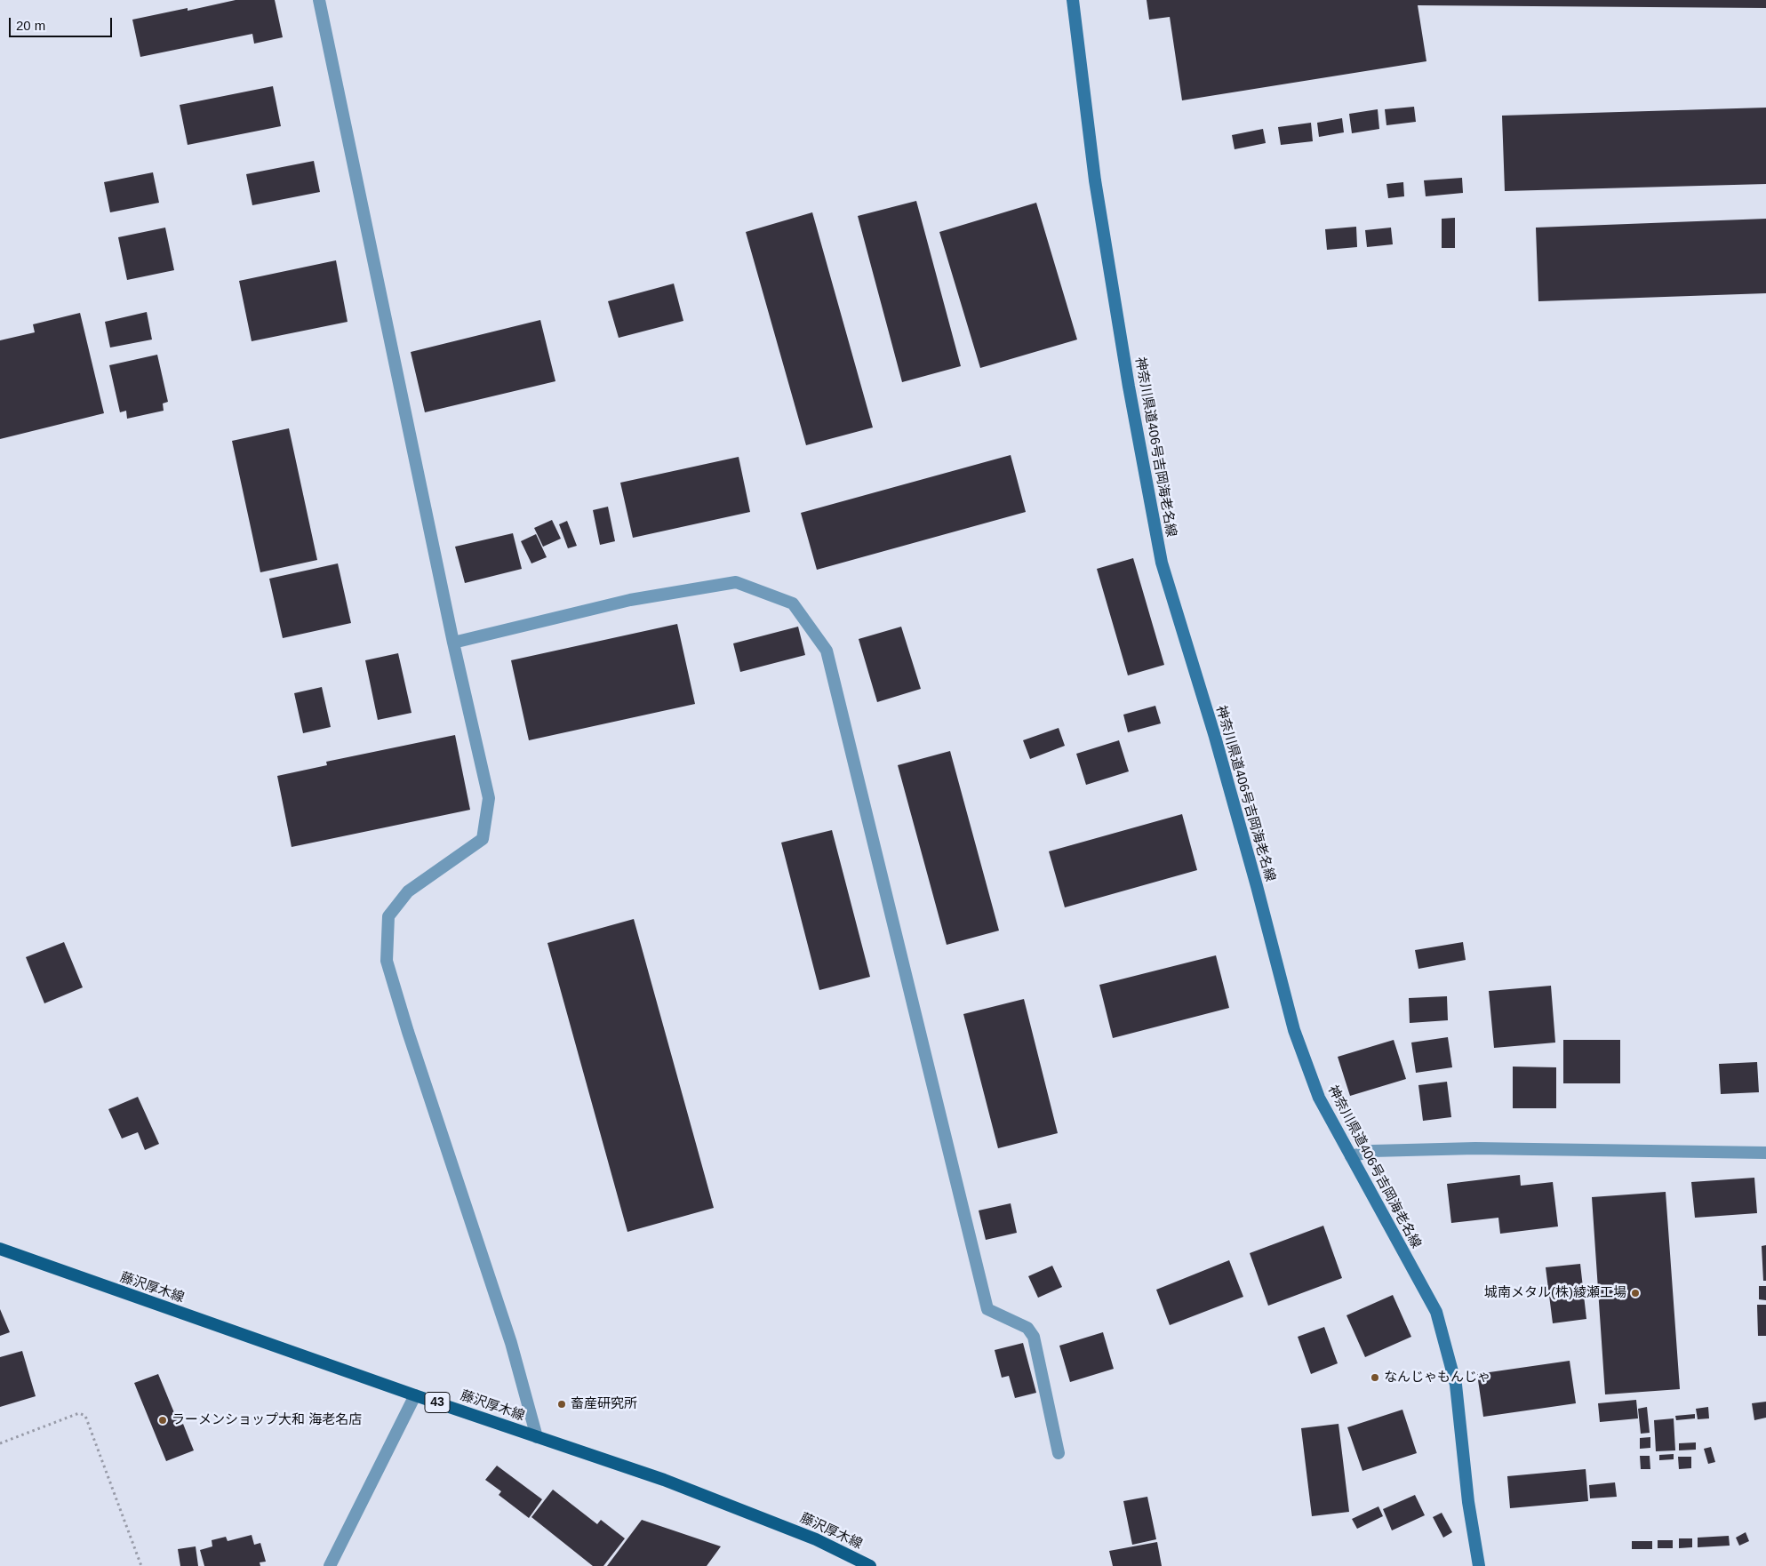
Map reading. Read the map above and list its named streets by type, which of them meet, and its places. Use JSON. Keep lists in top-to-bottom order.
{
  "streets": {
    "main road": ["神奈川県道406号吉岡海老名線", "藤沢厚木線", "43"]
  },
  "places": [
    "城南メタル(株)綾瀬工場",
    "なんじゃもんじゃ",
    "畜産研究所",
    "ラーメンショップ大和 海老名店"
  ],
  "scale_bar": "20 m"
}
